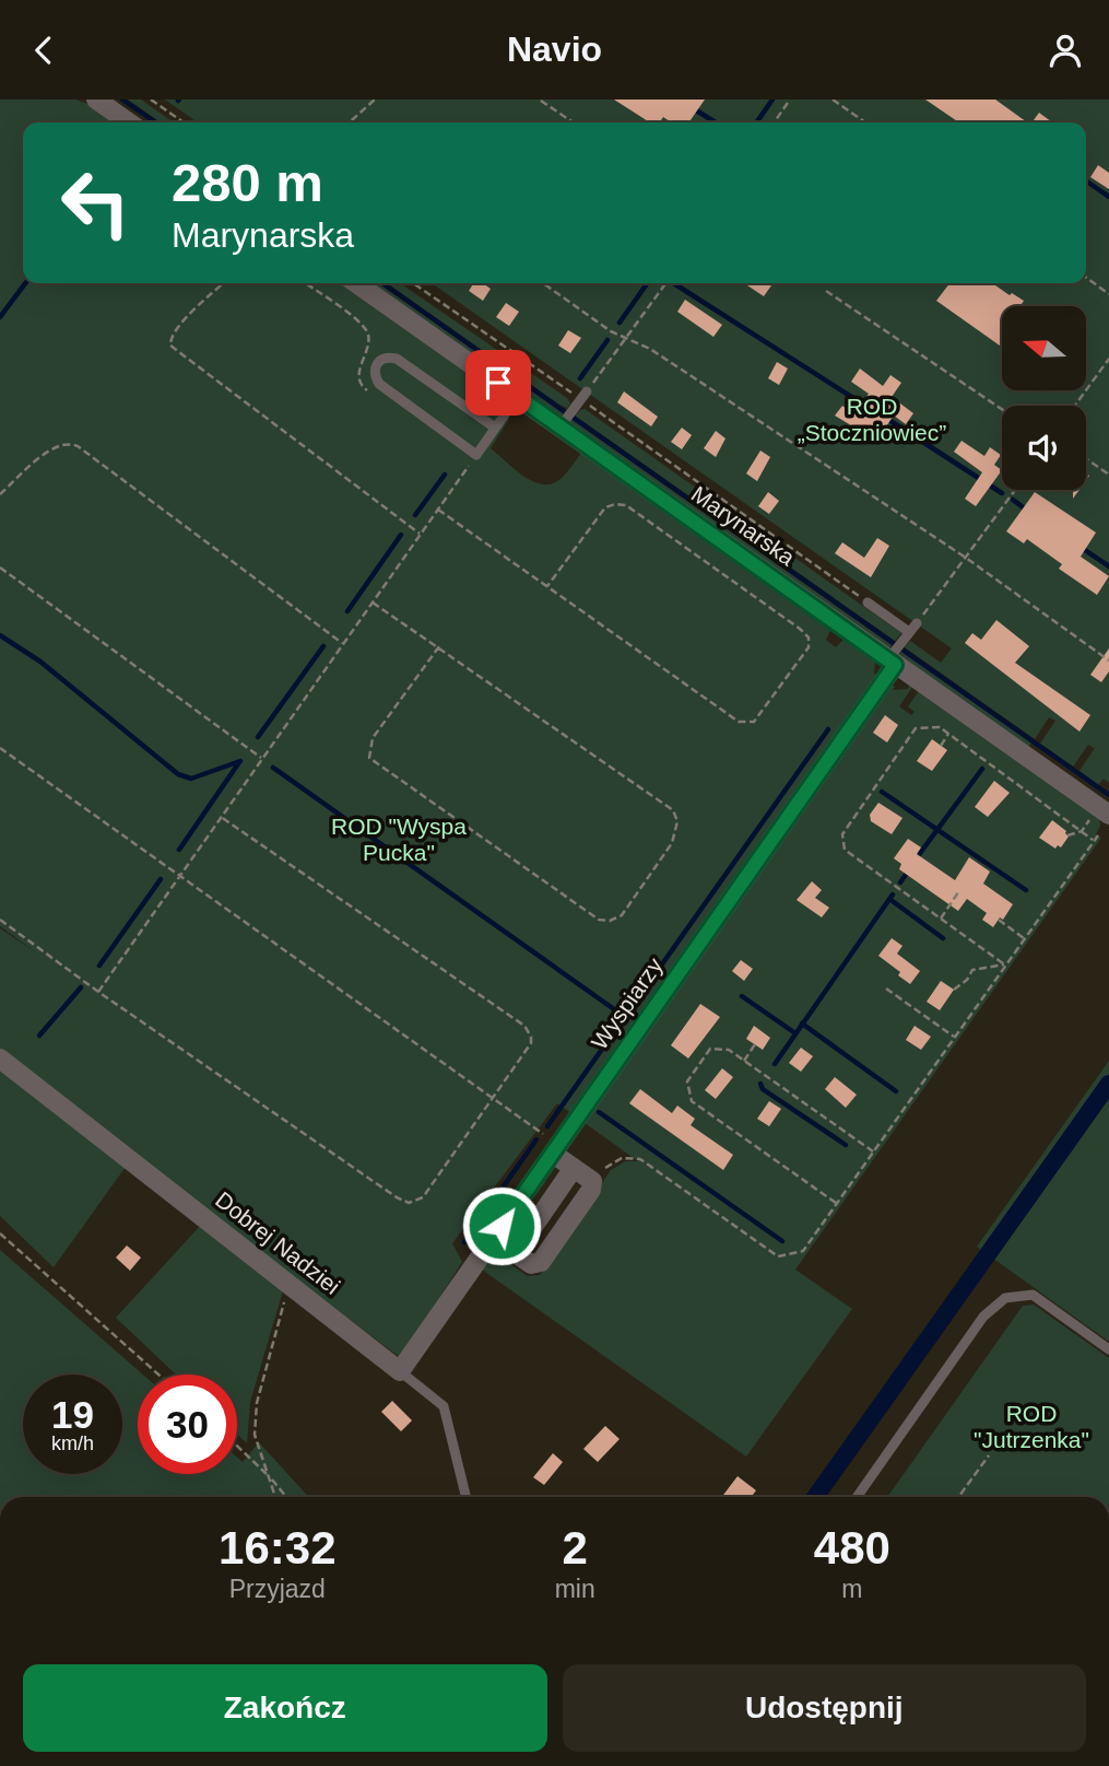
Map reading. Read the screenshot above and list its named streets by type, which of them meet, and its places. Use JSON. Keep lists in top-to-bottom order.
{
  "streets": {
    "street": ["Marynarska", "Wyspiarzy", "Dobrej Nadziei"]
  },
  "crossings": [
    ["Marynarska", "Wyspiarzy"],
    ["Wyspiarzy", "Dobrej Nadziei"]
  ],
  "parks": ["ROD „Stoczniowiec”", "ROD \"Wyspa Pucka\"", "ROD \"Jutrzenka\""],
  "north": "left",
  "page": {
    "header": "Navio",
    "turn": ["280 m", "Marynarska"],
    "speed": "19 km/h",
    "limit": "30",
    "eta": [
      "16:32",
      "Przyjazd",
      "2",
      "min",
      "480",
      "m"
    ],
    "buttons": ["Zakończ", "Udostępnij"]
  }
}
